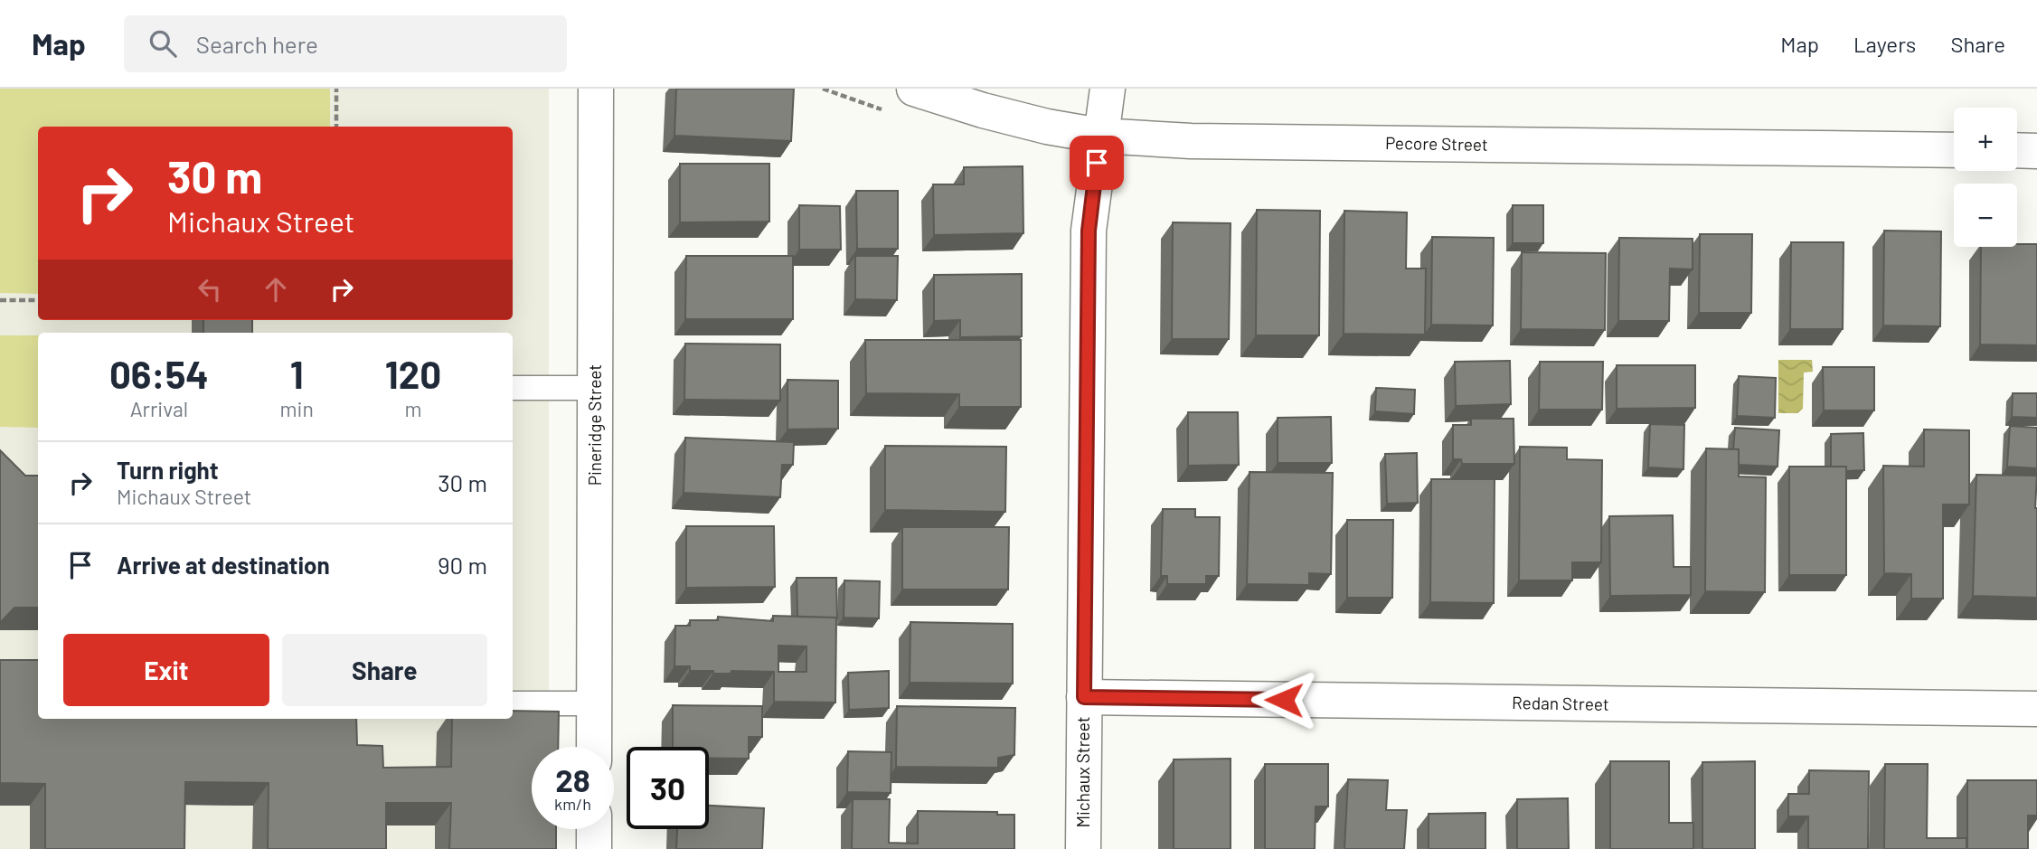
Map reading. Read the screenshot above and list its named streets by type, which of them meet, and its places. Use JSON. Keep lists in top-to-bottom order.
{
  "streets": {
    "street": [
      "Pecore Street",
      "Pineridge Street",
      "Redan Street",
      "Michaux Street"
    ]
  },
  "crossings": [
    ["Pecore Street", "Michaux Street"],
    ["Redan Street", "Michaux Street"]
  ],
  "page": {
    "header": "Map",
    "search": "Search here",
    "nav": ["Map", "Layers", "Share"],
    "map_buttons": ["+", "−"],
    "turn": ["30 m", "Michaux Street"],
    "eta": [
      "06:54",
      "Arrival",
      "1",
      "min",
      "120",
      "m"
    ],
    "list": [
      {
        "name": "Turn right",
        "note": "Michaux Street",
        "value": "30 m"
      },
      {
        "name": "Arrive at destination",
        "value": "90 m"
      }
    ],
    "buttons": ["Exit", "Share"],
    "speed": "28 km/h",
    "limit": "30"
  }
}
